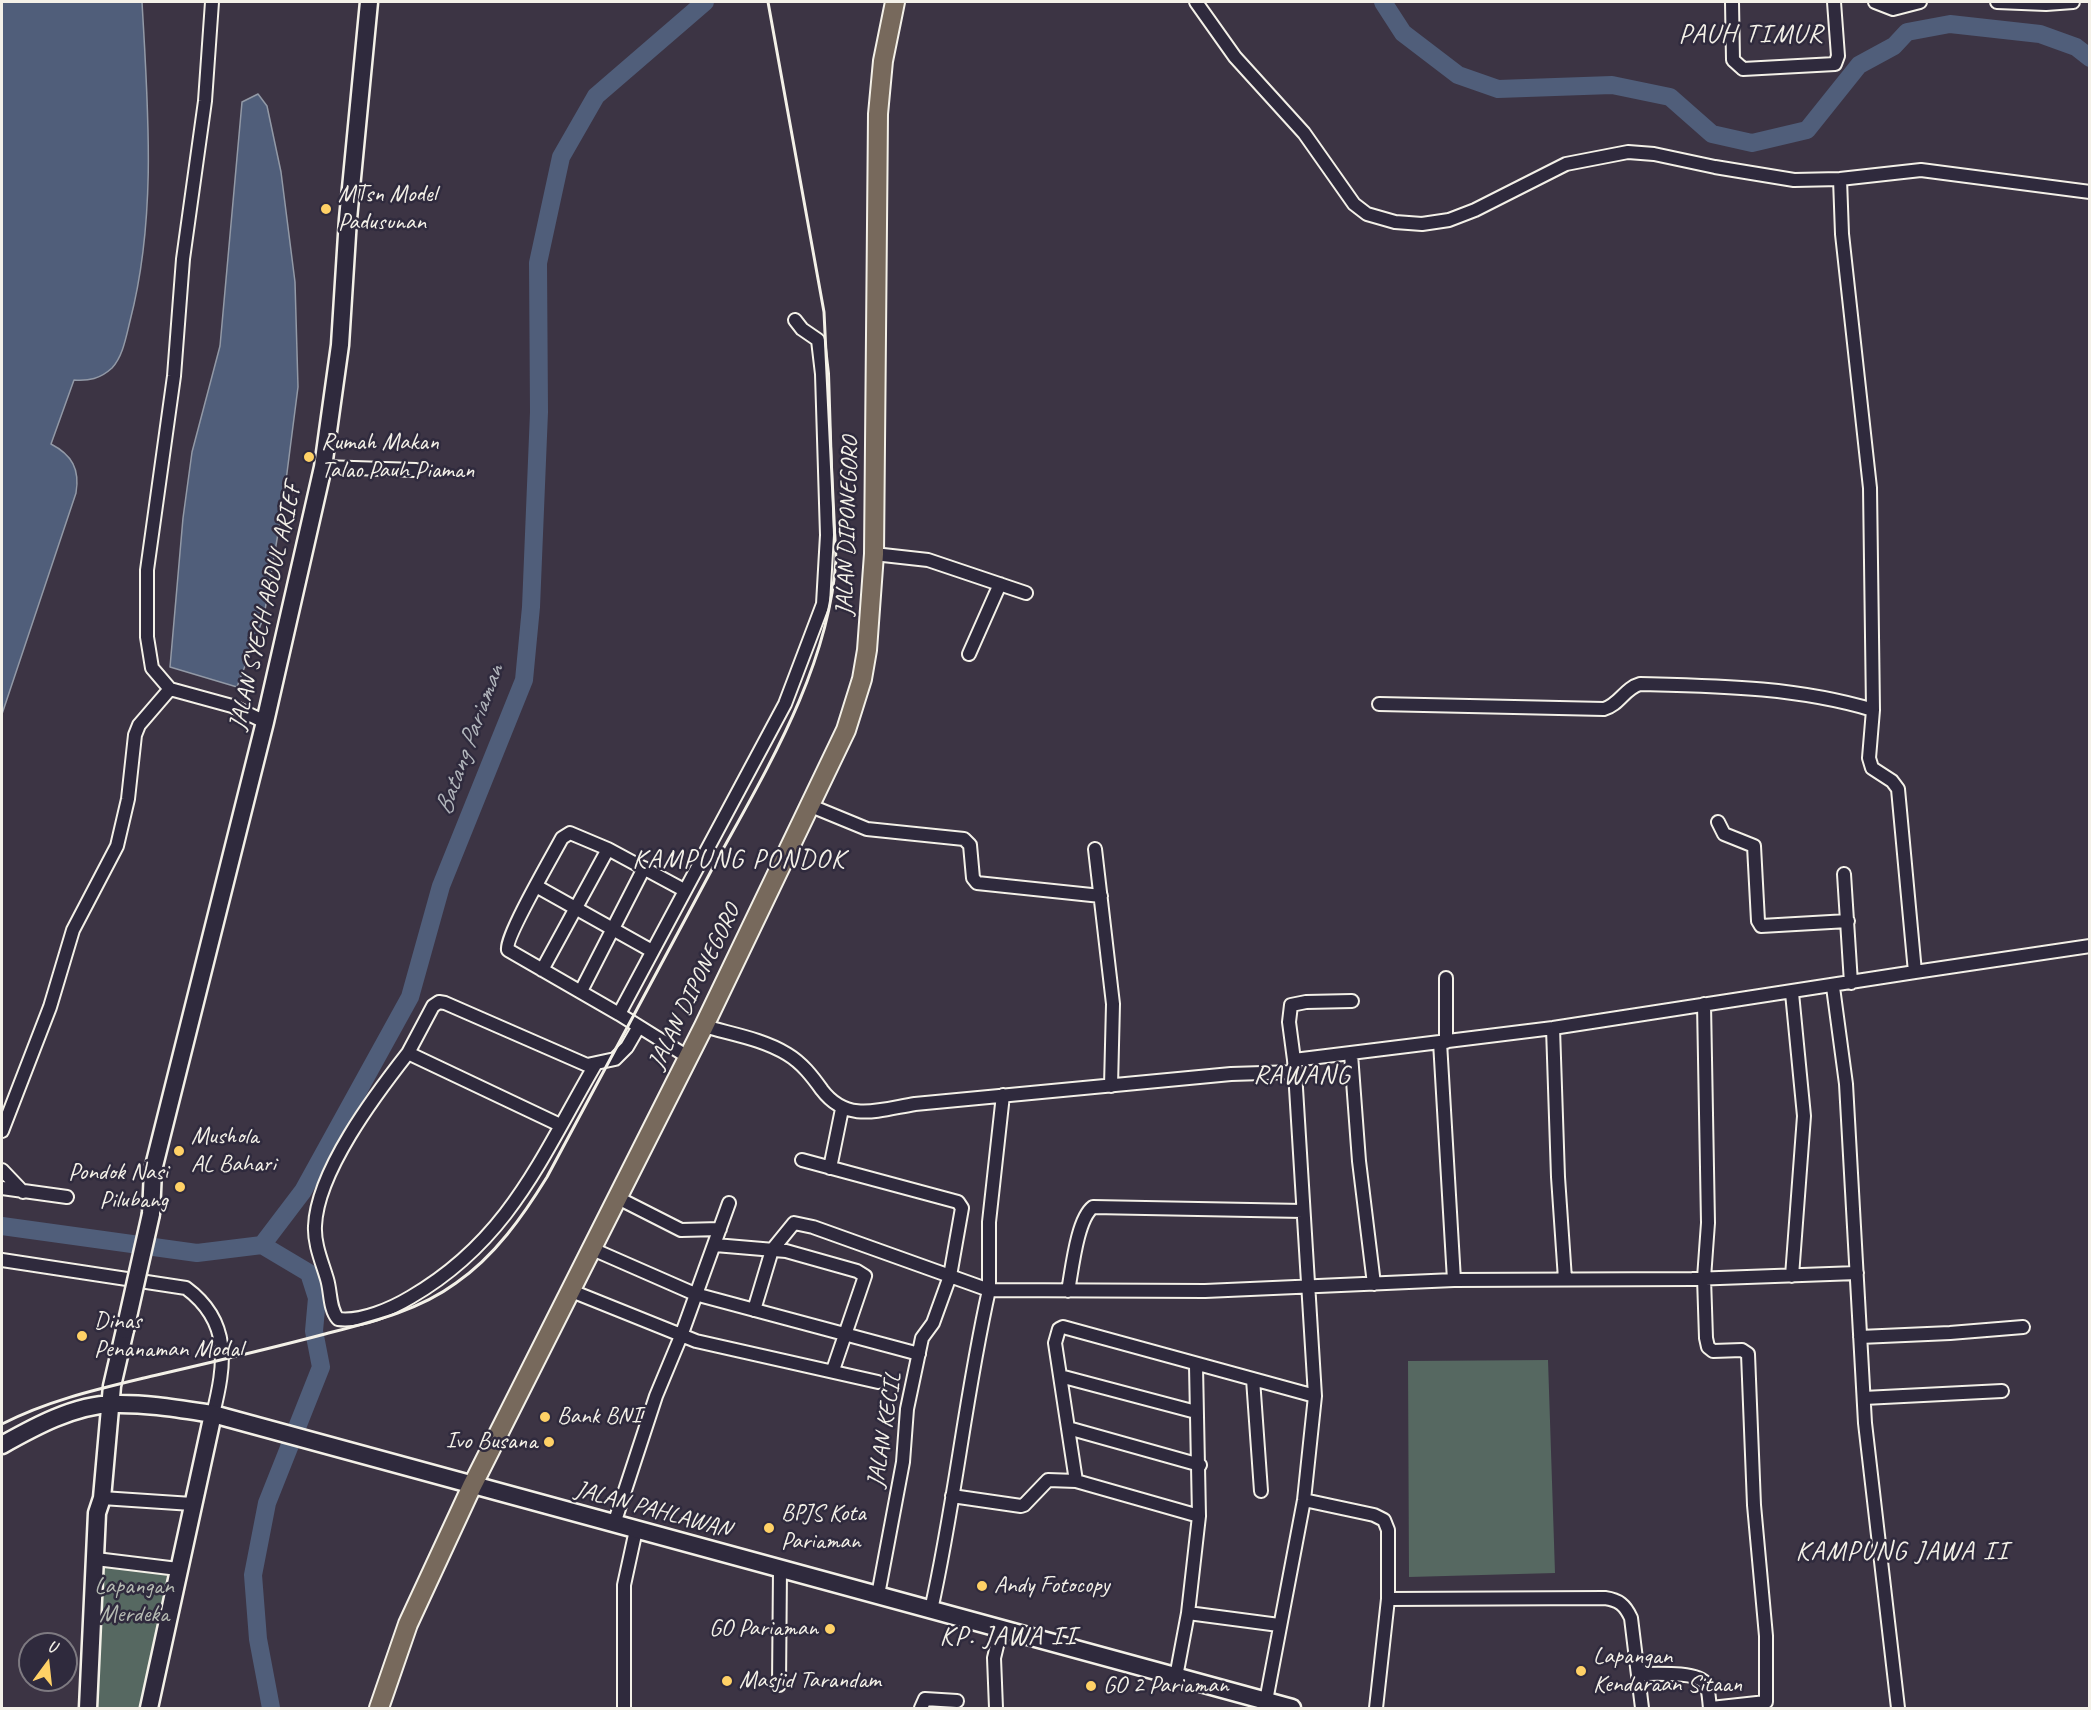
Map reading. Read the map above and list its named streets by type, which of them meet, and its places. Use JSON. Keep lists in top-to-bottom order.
{
  "streets": {
    "main road": ["JALAN DIPONEGORO"],
    "street": ["JALAN SYECH ABDUL ARIEF", "JALAN KECIL", "JALAN PAHLAWAN"]
  },
  "crossings": [
    ["JALAN DIPONEGORO", "JALAN PAHLAWAN"],
    ["JALAN SYECH ABDUL ARIEF", "JALAN PAHLAWAN"],
    ["JALAN KECIL", "JALAN PAHLAWAN"]
  ],
  "districts": [
    "PAUH TIMUR",
    "KAMPUNG PONDOK",
    "RAWANG",
    "KAMPUNG JAWA II",
    "KP. JAWA II"
  ],
  "water": ["Batang Pariaman"],
  "parks": ["Lapangan Merdeka"],
  "places": [
    "MTsn Model Padusunan",
    "Rumah Makan Talao Pauh Piaman",
    "Mushola AL Bahari",
    "Pondok Nasi Pilubang",
    "Dinas Penanaman Modal",
    "Bank BNI",
    "Ivo Busana",
    "BPJS Kota Pariaman",
    "Andy Fotocopy",
    "GO Pariaman",
    "Lapangan Kendaraan Sitaan",
    "Masjid Tarandam",
    "GO 2 Pariaman"
  ],
  "north": "top"
}
